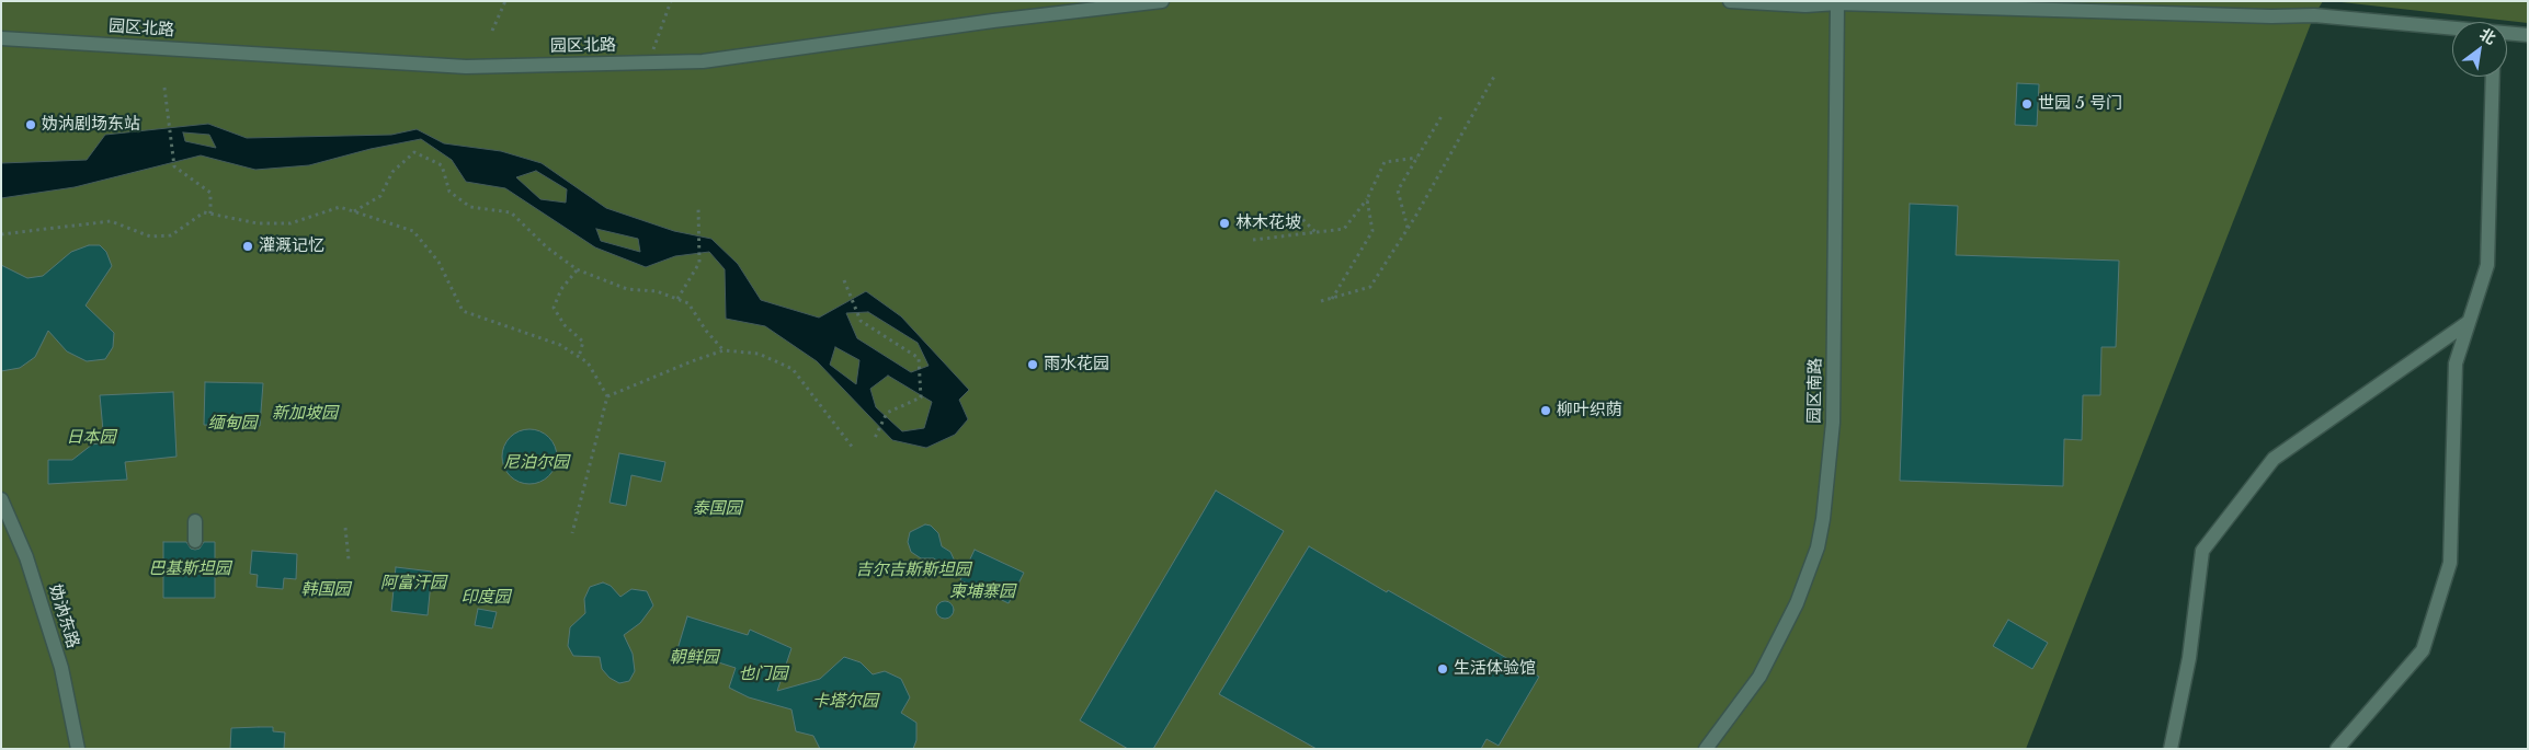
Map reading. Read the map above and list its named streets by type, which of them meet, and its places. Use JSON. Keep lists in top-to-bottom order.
{
  "streets": {
    "street": ["园区北路", "园区南路", "妫汭东路"]
  },
  "parks": [
    "新加坡园",
    "缅甸园",
    "日本园",
    "尼泊尔园",
    "泰国园",
    "巴基斯坦园",
    "吉尔吉斯斯坦园",
    "阿富汗园",
    "韩国园",
    "柬埔寨园",
    "印度园",
    "朝鲜园",
    "也门园",
    "卡塔尔园"
  ],
  "places": [
    "世园 5 号门",
    "妫汭剧场东站",
    "林木花坡",
    "灌溉记忆",
    "雨水花园",
    "柳叶织荫",
    "生活体验馆"
  ],
  "north": "top right"
}
